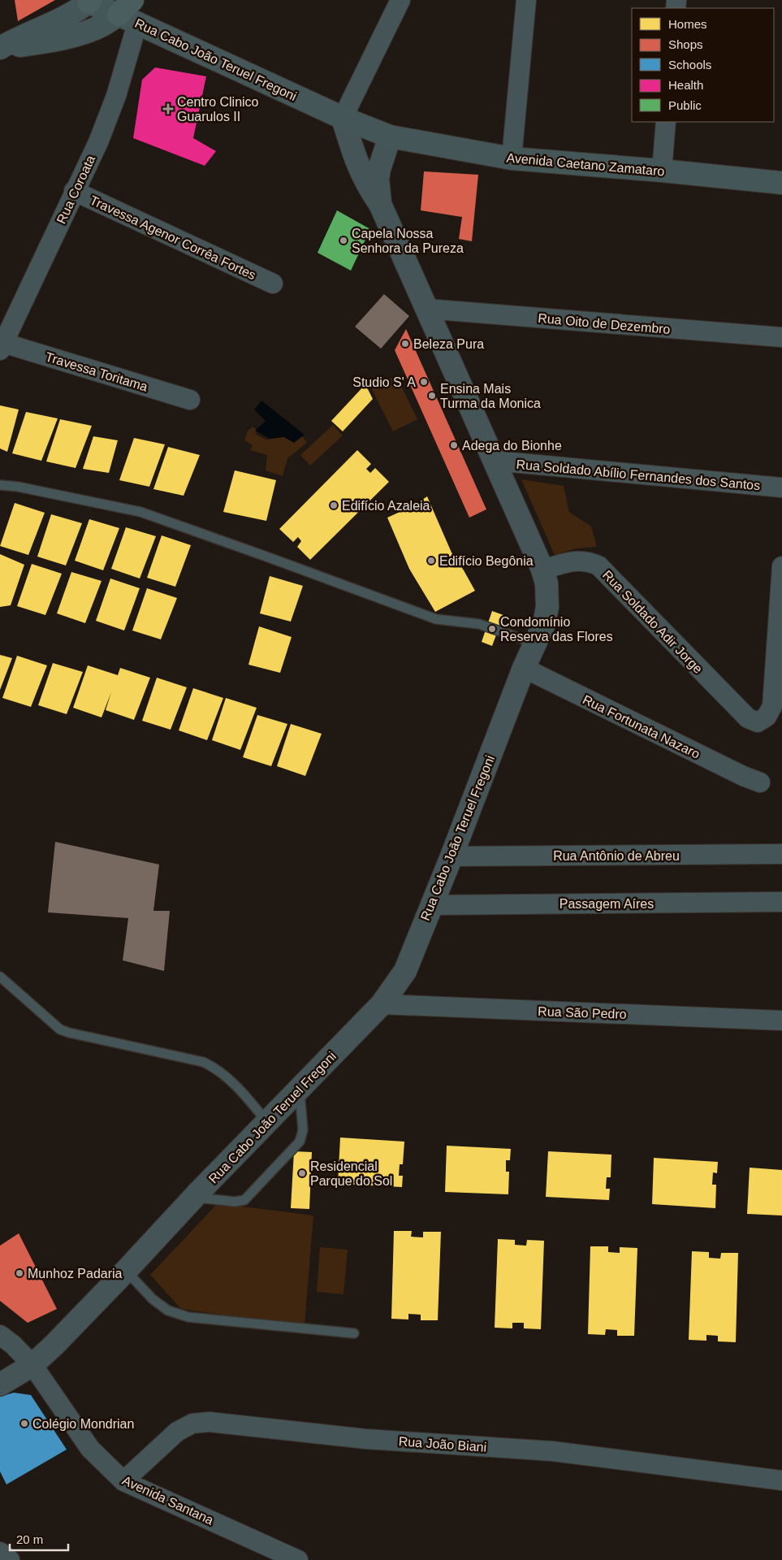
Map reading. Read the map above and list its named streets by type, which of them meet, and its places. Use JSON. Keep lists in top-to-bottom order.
{
  "streets": {
    "main road": ["Rua Cabo João Teruel Fregoni", "Avenida Caetano Zamataro"],
    "street": [
      "Rua Coroata",
      "Travessa Agenor Corrêa Fortes",
      "Rua Oito de Dezembro",
      "Travessa Toritama",
      "Rua Soldado Abílio Fernandes dos Santos",
      "Rua Soldado Adir Jorge",
      "Rua Fortunata Nazaro",
      "Rua Antônio de Abreu",
      "Passagem Aíres",
      "Rua São Pedro",
      "Rua João Biani",
      "Avenida Santana"
    ]
  },
  "crossings": [
    ["Rua Cabo João Teruel Fregoni", "Avenida Caetano Zamataro"],
    ["Rua Cabo João Teruel Fregoni", "Rua Coroata"],
    ["Rua Cabo João Teruel Fregoni", "Rua Oito de Dezembro"],
    ["Rua Cabo João Teruel Fregoni", "Rua Soldado Abílio Fernandes dos Santos"],
    ["Rua Cabo João Teruel Fregoni", "Rua Soldado Adir Jorge"],
    ["Rua Cabo João Teruel Fregoni", "Rua Fortunata Nazaro"],
    ["Rua Cabo João Teruel Fregoni", "Rua Antônio de Abreu"],
    ["Rua Cabo João Teruel Fregoni", "Passagem Aíres"],
    ["Rua Cabo João Teruel Fregoni", "Rua São Pedro"],
    ["Rua Cabo João Teruel Fregoni", "Avenida Santana"],
    ["Rua Coroata", "Travessa Agenor Corrêa Fortes"],
    ["Rua Coroata", "Travessa Toritama"],
    ["Rua João Biani", "Avenida Santana"]
  ],
  "places": {
    "health": ["Centro Clinico Guarulos II"],
    "other": [
      "Capela Nossa Senhora da Pureza",
      "Beleza Pura",
      "Studio S' A",
      "Ensina Mais Turma da Monica",
      "Adega do Bionhe",
      "Edifício Azaleia",
      "Edifício Begônia",
      "Condomínio Reserva das Flores",
      "Residencial Parque do Sol",
      "Munhoz Padaria",
      "Colégio Mondrian"
    ]
  },
  "legend": [
    "Homes",
    "Shops",
    "Schools",
    "Health",
    "Public"
  ],
  "scale_bar": "20 m"
}
